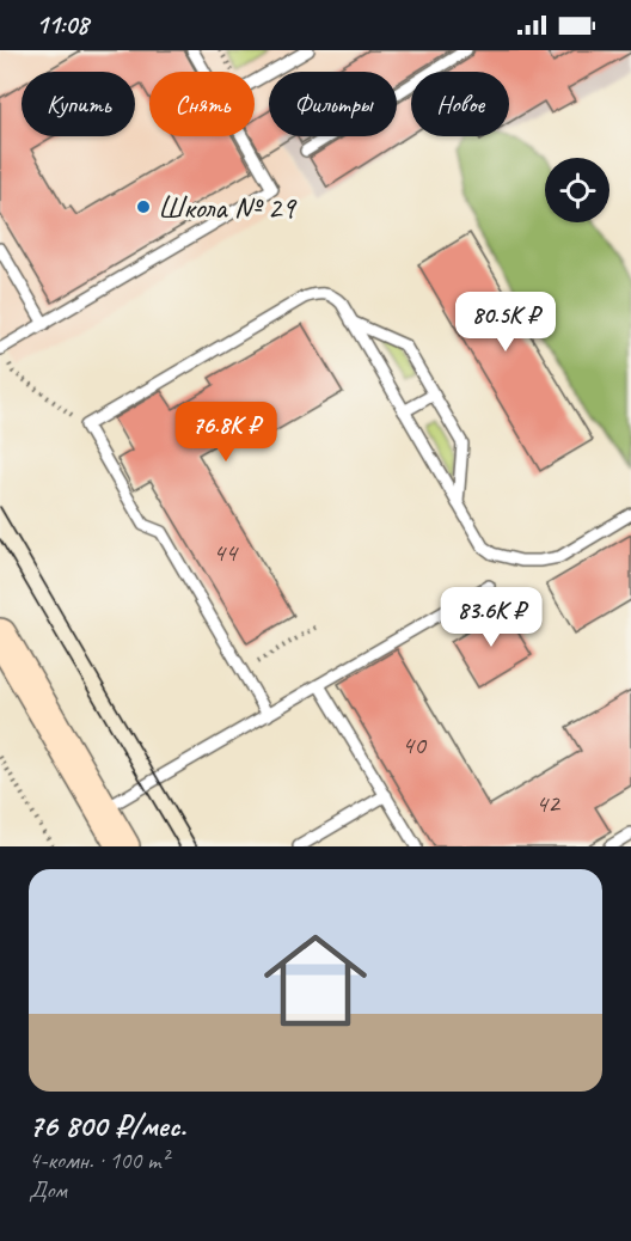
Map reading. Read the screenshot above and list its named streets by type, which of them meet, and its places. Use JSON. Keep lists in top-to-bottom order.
{
  "places": ["Школа № 29"],
  "house_numbers": ["44", "40", "42"],
  "page": {
    "status": "11:08",
    "chip": [
      "Купить",
      "Снять",
      "Фильтры",
      "Новое"
    ],
    "price": ["80.5K ₽", "76.8K ₽", "83.6K ₽"],
    "list": [
      {
        "name": "76 800 ₽/мес.",
        "note": "4-комн. · 100 m² · Дом"
      }
    ]
  }
}
